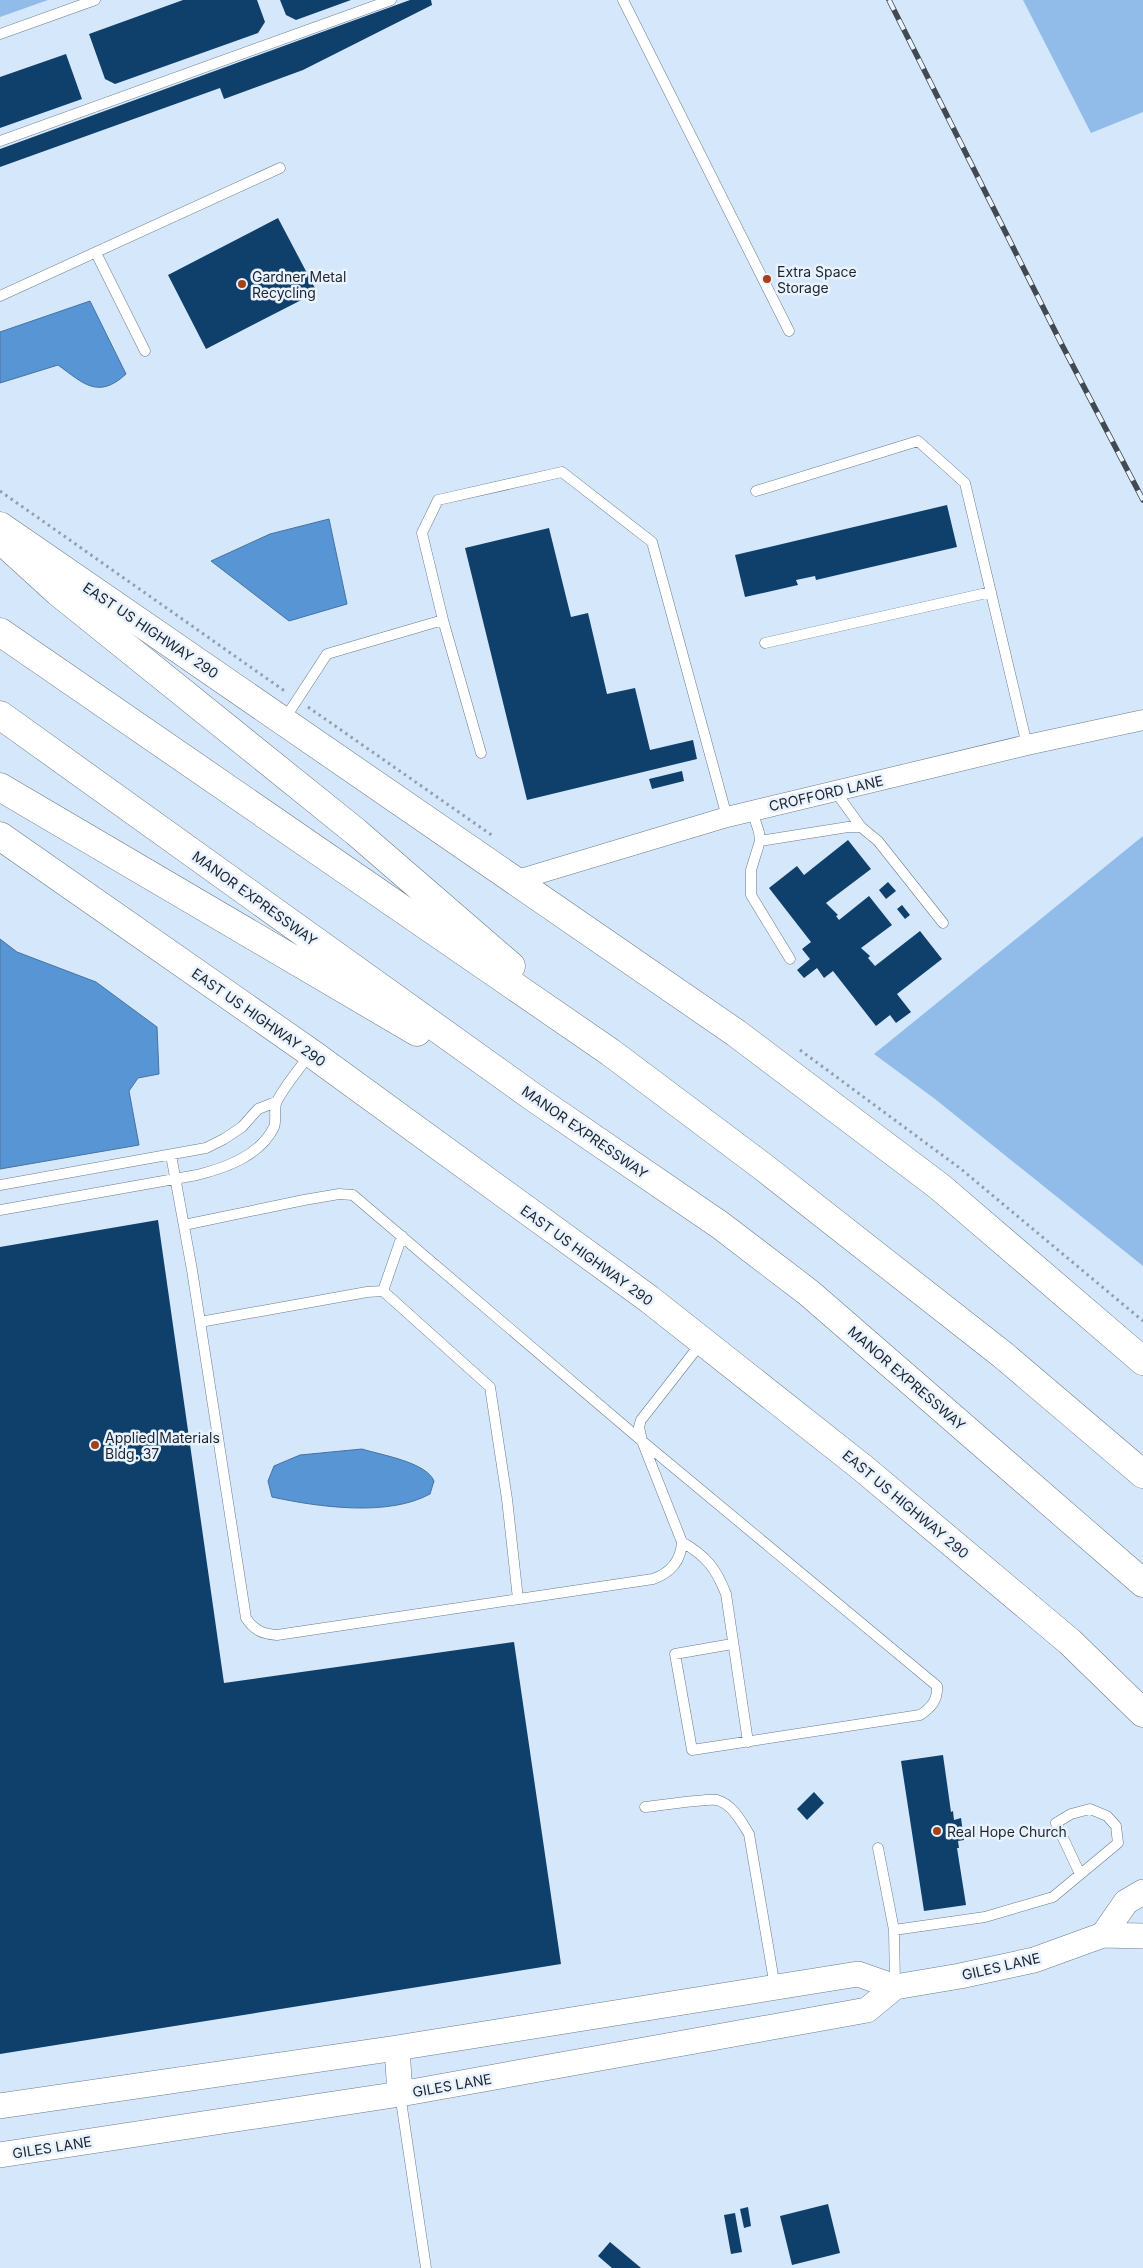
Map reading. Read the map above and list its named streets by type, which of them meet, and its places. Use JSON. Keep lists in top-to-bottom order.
{
  "streets": {
    "main road": ["EAST US HIGHWAY 290", "MANOR EXPRESSWAY"],
    "street": ["CROFFORD LANE", "GILES LANE"]
  },
  "crossings": [
    ["EAST US HIGHWAY 290", "CROFFORD LANE"]
  ],
  "places": [
    "Extra Space Storage",
    "Gardner Metal Recycling",
    "Applied Materials Bldg. 37",
    "Real Hope Church"
  ]
}
